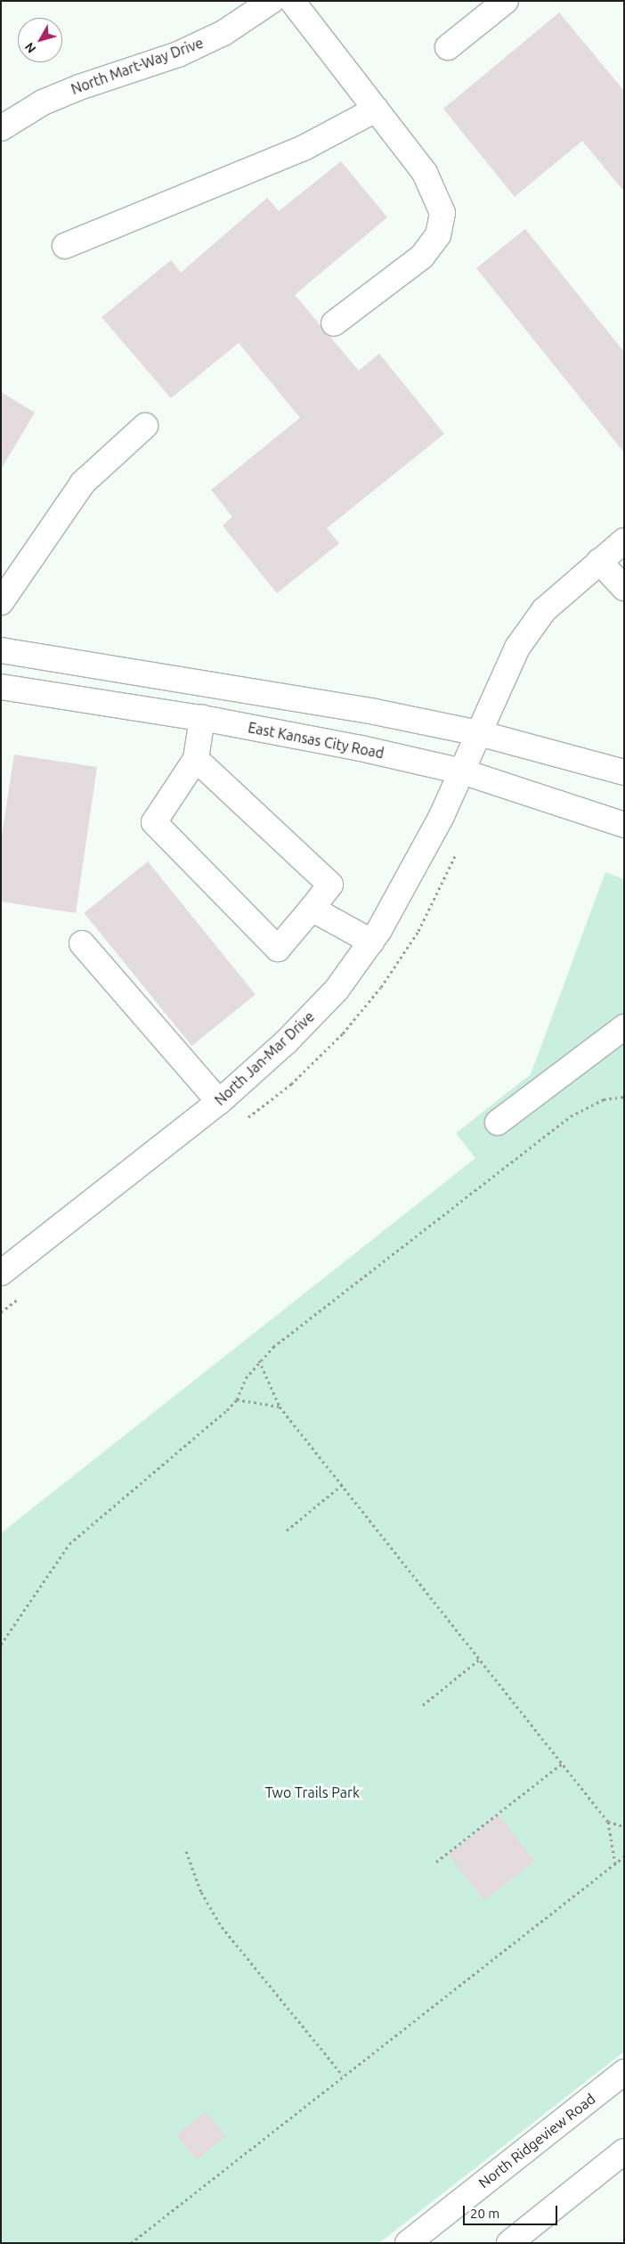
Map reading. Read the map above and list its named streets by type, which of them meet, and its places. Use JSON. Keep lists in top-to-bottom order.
{
  "streets": {
    "main road": [
      "North Mart-Way Drive",
      "East Kansas City Road",
      "North Jan-Mar Drive",
      "North Ridgeview Road"
    ]
  },
  "crossings": [
    ["East Kansas City Road", "North Jan-Mar Drive"]
  ],
  "parks": ["Two Trails Park"],
  "scale_bar": "20 m",
  "north": "bottom left"
}
